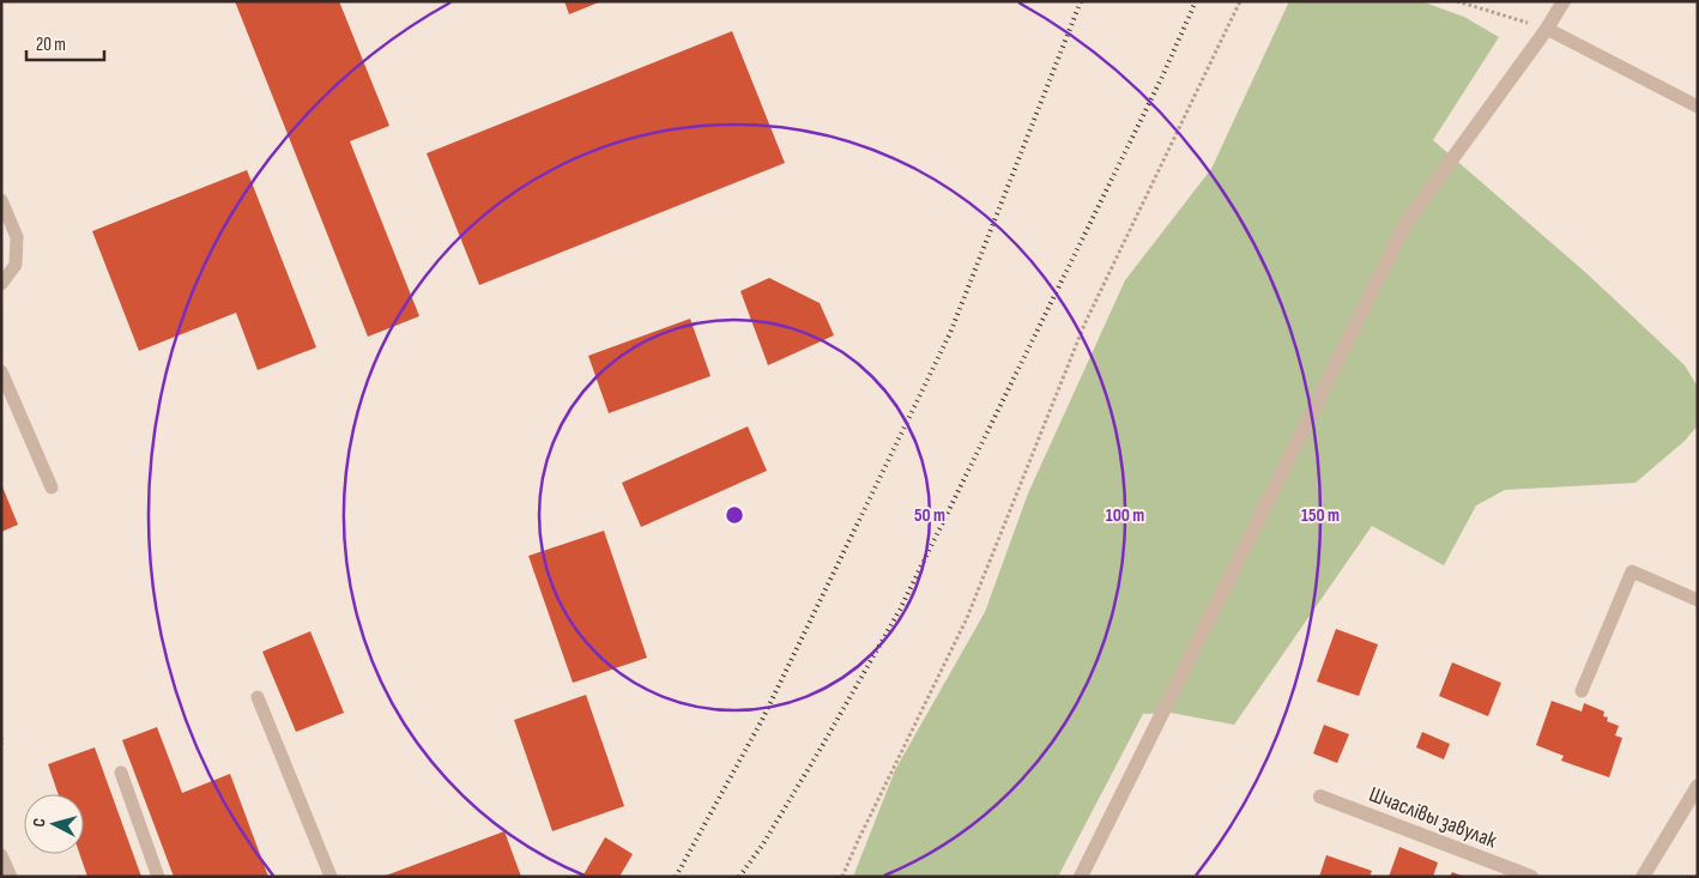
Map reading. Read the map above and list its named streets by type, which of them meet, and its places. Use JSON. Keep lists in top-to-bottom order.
{
  "streets": {
    "street": ["Шчаслівы завулак"]
  },
  "scale_bar": "20 m",
  "north": "left",
  "rings": ["50 m", "100 m", "150 m"]
}
